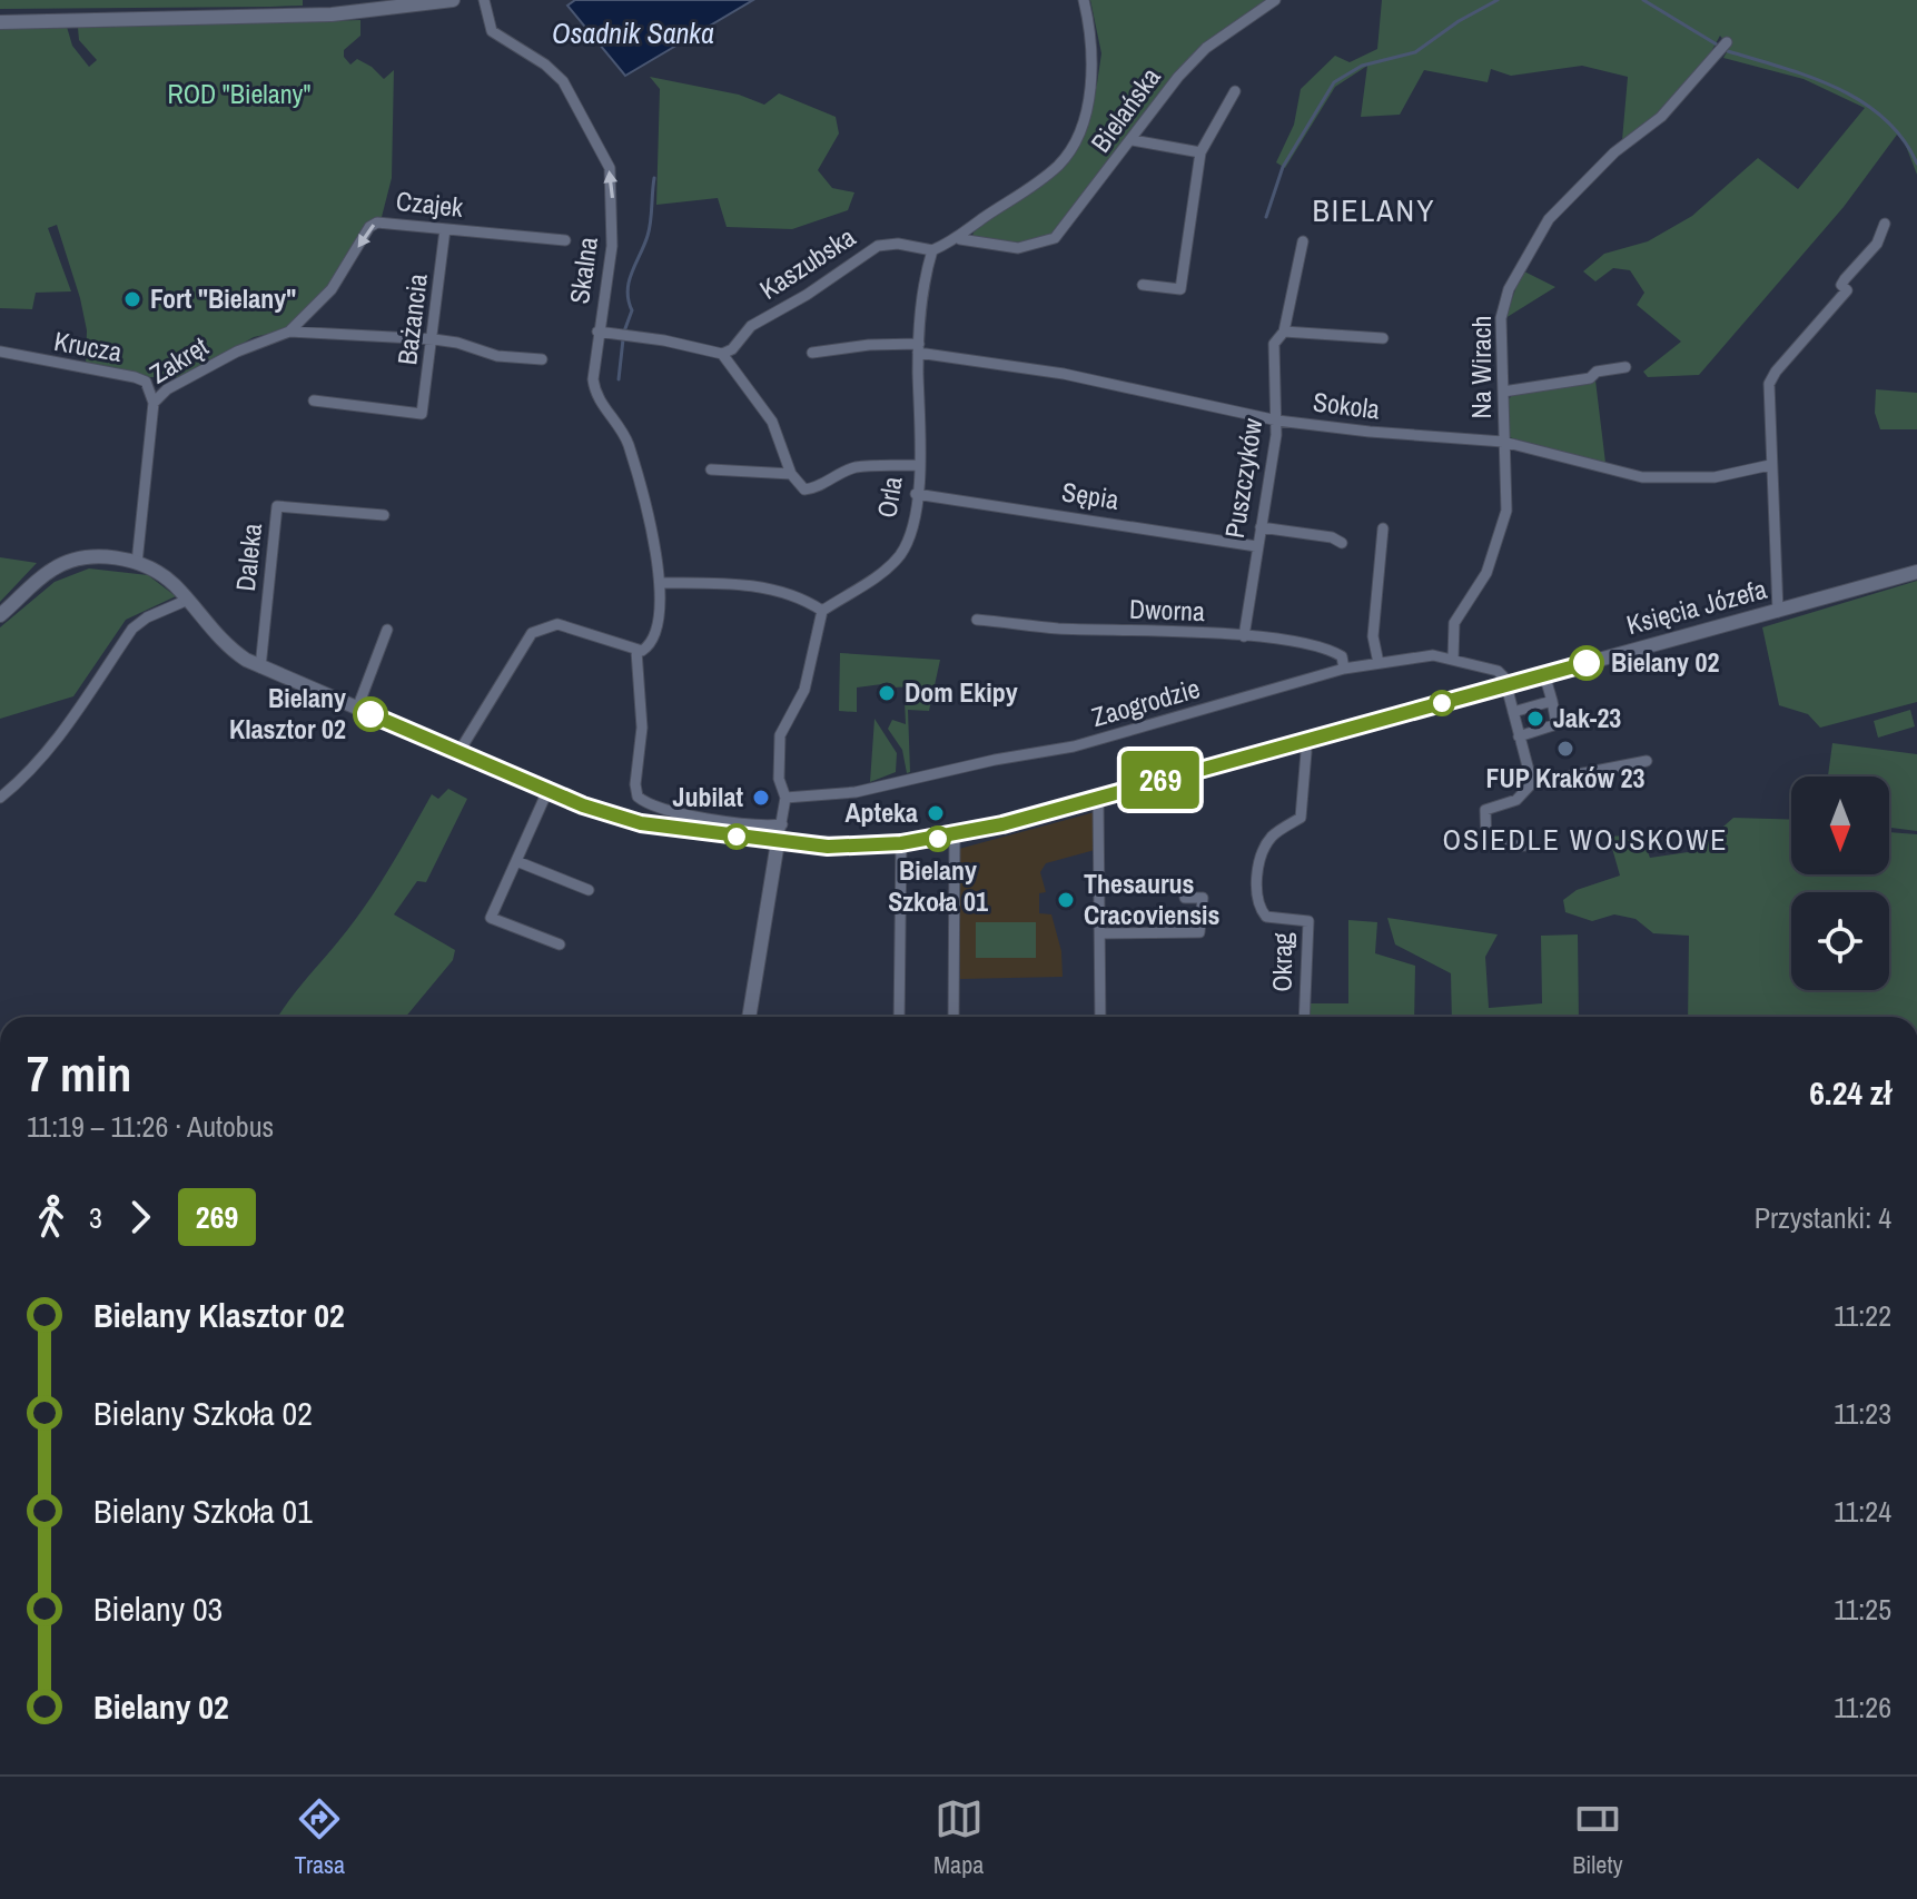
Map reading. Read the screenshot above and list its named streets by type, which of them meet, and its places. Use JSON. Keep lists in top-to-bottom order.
{
  "streets": {
    "street": [
      "Bielańska",
      "Czajek",
      "Kaszubska",
      "Skalna",
      "Bażancia",
      "Krucza",
      "Zakręt",
      "Na Wirach",
      "Sokola",
      "Puszczyków",
      "Sępia",
      "Orla",
      "Daleka",
      "Księcia Józefa",
      "Dworna",
      "Zaogrodzie",
      "Okrąg"
    ]
  },
  "crossings": [
    ["Czajek", "Bażancia"],
    ["Czajek", "Zakręt"],
    ["Kaszubska", "Orla"],
    ["Bażancia", "Zakręt"],
    ["Krucza", "Zakręt"],
    ["Zakręt", "Księcia Józefa"],
    ["Na Wirach", "Sokola"],
    ["Na Wirach", "Zaogrodzie"],
    ["Sokola", "Puszczyków"],
    ["Sokola", "Orla"],
    ["Puszczyków", "Sępia"],
    ["Puszczyków", "Dworna"],
    ["Sępia", "Orla"],
    ["Daleka", "Księcia Józefa"],
    ["Księcia Józefa", "Zaogrodzie"],
    ["Księcia Józefa", "Okrąg"],
    ["Dworna", "Zaogrodzie"]
  ],
  "one_way": ["Czajek", "Skalna"],
  "districts": ["BIELANY", "OSIEDLE WOJSKOWE"],
  "water": ["Osadnik Sanka"],
  "parks": ["ROD \"Bielany\""],
  "places": [
    "Fort \"Bielany\"",
    "Bielany 02",
    "Dom Ekipy",
    "Bielany Klasztor 02",
    "Jak-23",
    "FUP Kraków 23",
    "Jubilat",
    "Apteka",
    "Bielany Szkoła 01",
    "Thesaurus Cracoviensis"
  ],
  "lines": ["bus line 269"],
  "north": "bottom",
  "page": {
    "on_map": "269",
    "heading": ["7 min", "11:19 – 11:26 · Autobus", "6.24 zł"],
    "legs": ["3", "269", "Przystanki: 4"],
    "list": [
      {
        "name": "Bielany Klasztor 02",
        "value": "11:22"
      },
      {
        "name": "Bielany Szkoła 02",
        "value": "11:23"
      },
      {
        "name": "Bielany Szkoła 01",
        "value": "11:24"
      },
      {
        "name": "Bielany 03",
        "value": "11:25"
      },
      {
        "name": "Bielany 02",
        "value": "11:26"
      }
    ],
    "tabs": ["Trasa", "Mapa", "Bilety"]
  }
}
